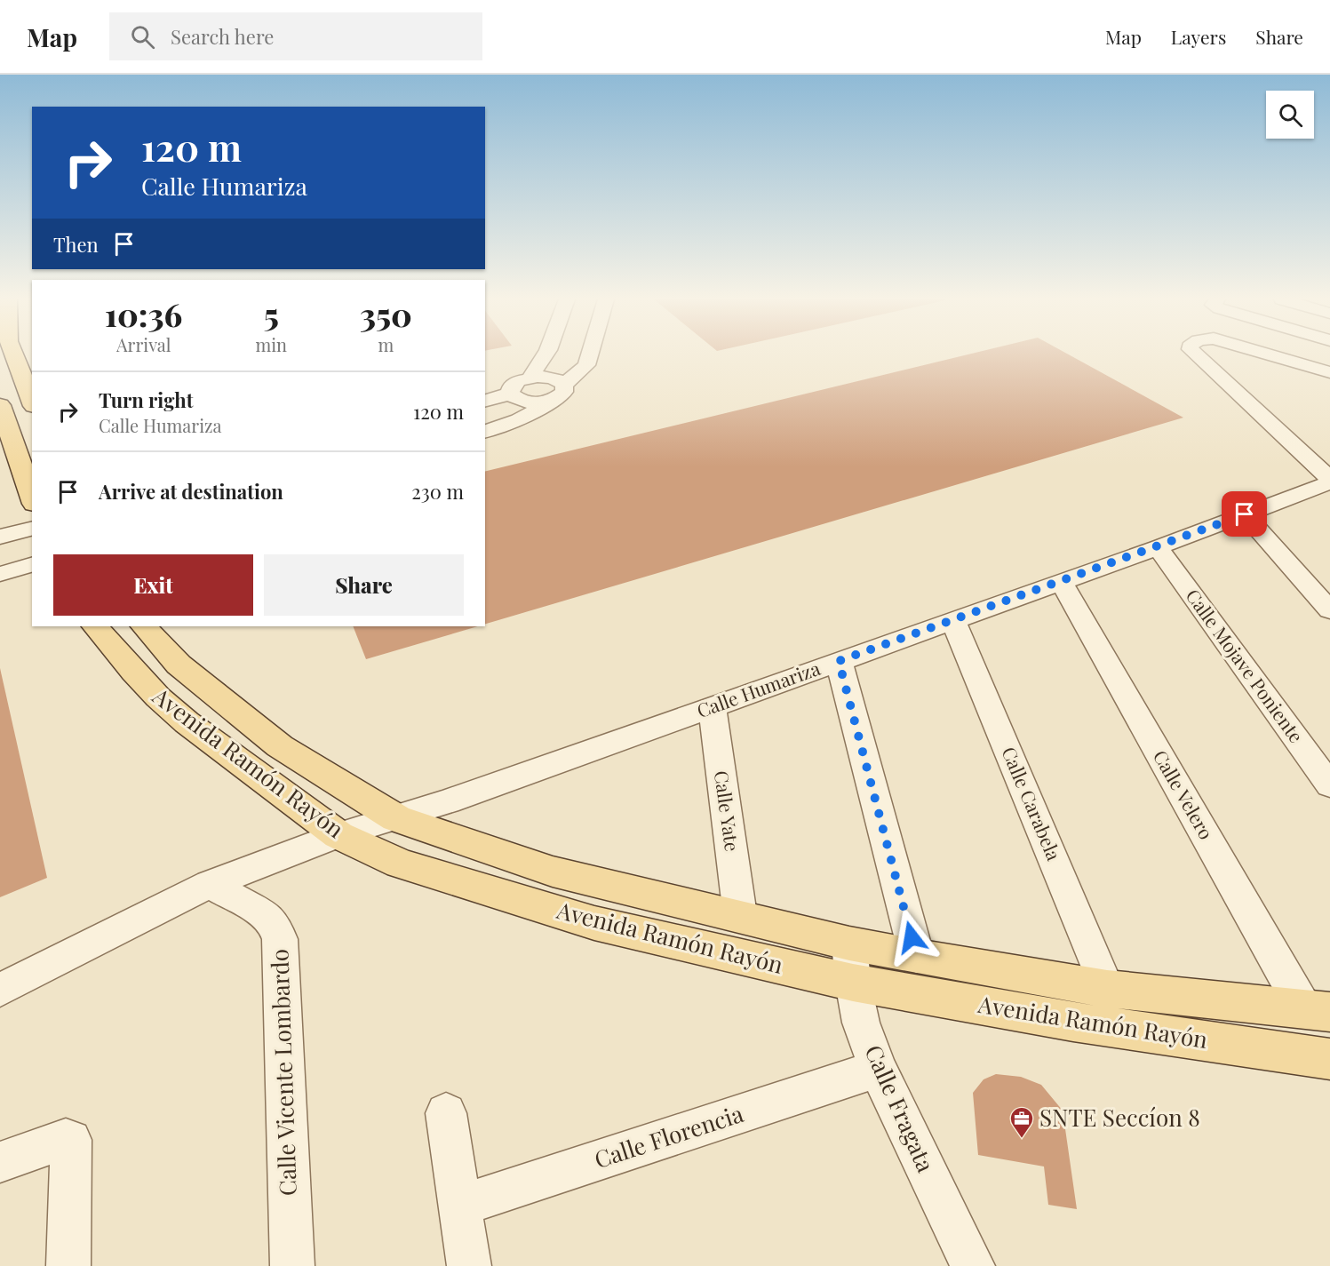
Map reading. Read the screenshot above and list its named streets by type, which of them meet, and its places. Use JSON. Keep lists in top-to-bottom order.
{
  "streets": {
    "main road": ["Avenida Ramón Rayón"],
    "street": [
      "Calle Mojave Poniente",
      "Calle Humariza",
      "Calle Velero",
      "Calle Carabela",
      "Calle Yate",
      "Calle Vicente Lombardo",
      "Calle Fragata",
      "Calle Florencia"
    ]
  },
  "crossings": [
    ["Calle Mojave Poniente", "Calle Humariza"],
    ["Calle Humariza", "Avenida Ramón Rayón"],
    ["Calle Humariza", "Calle Velero"],
    ["Calle Humariza", "Calle Carabela"],
    ["Calle Humariza", "Calle Yate"],
    ["Calle Humariza", "Calle Vicente Lombardo"],
    ["Avenida Ramón Rayón", "Calle Velero"],
    ["Avenida Ramón Rayón", "Calle Carabela"],
    ["Avenida Ramón Rayón", "Calle Yate"],
    ["Avenida Ramón Rayón", "Calle Fragata"],
    ["Calle Fragata", "Calle Florencia"]
  ],
  "places": {
    "office": ["SNTE Seccíon 8"]
  },
  "page": {
    "header": "Map",
    "search": "Search here",
    "nav": ["Map", "Layers", "Share"],
    "turn": ["120 m", "Calle Humariza"],
    "then": "Then",
    "eta": [
      "10:36",
      "Arrival",
      "5",
      "min",
      "350",
      "m"
    ],
    "list": [
      {
        "name": "Turn right",
        "note": "Calle Humariza",
        "value": "120 m"
      },
      {
        "name": "Arrive at destination",
        "value": "230 m"
      }
    ],
    "buttons": ["Exit", "Share"]
  }
}
